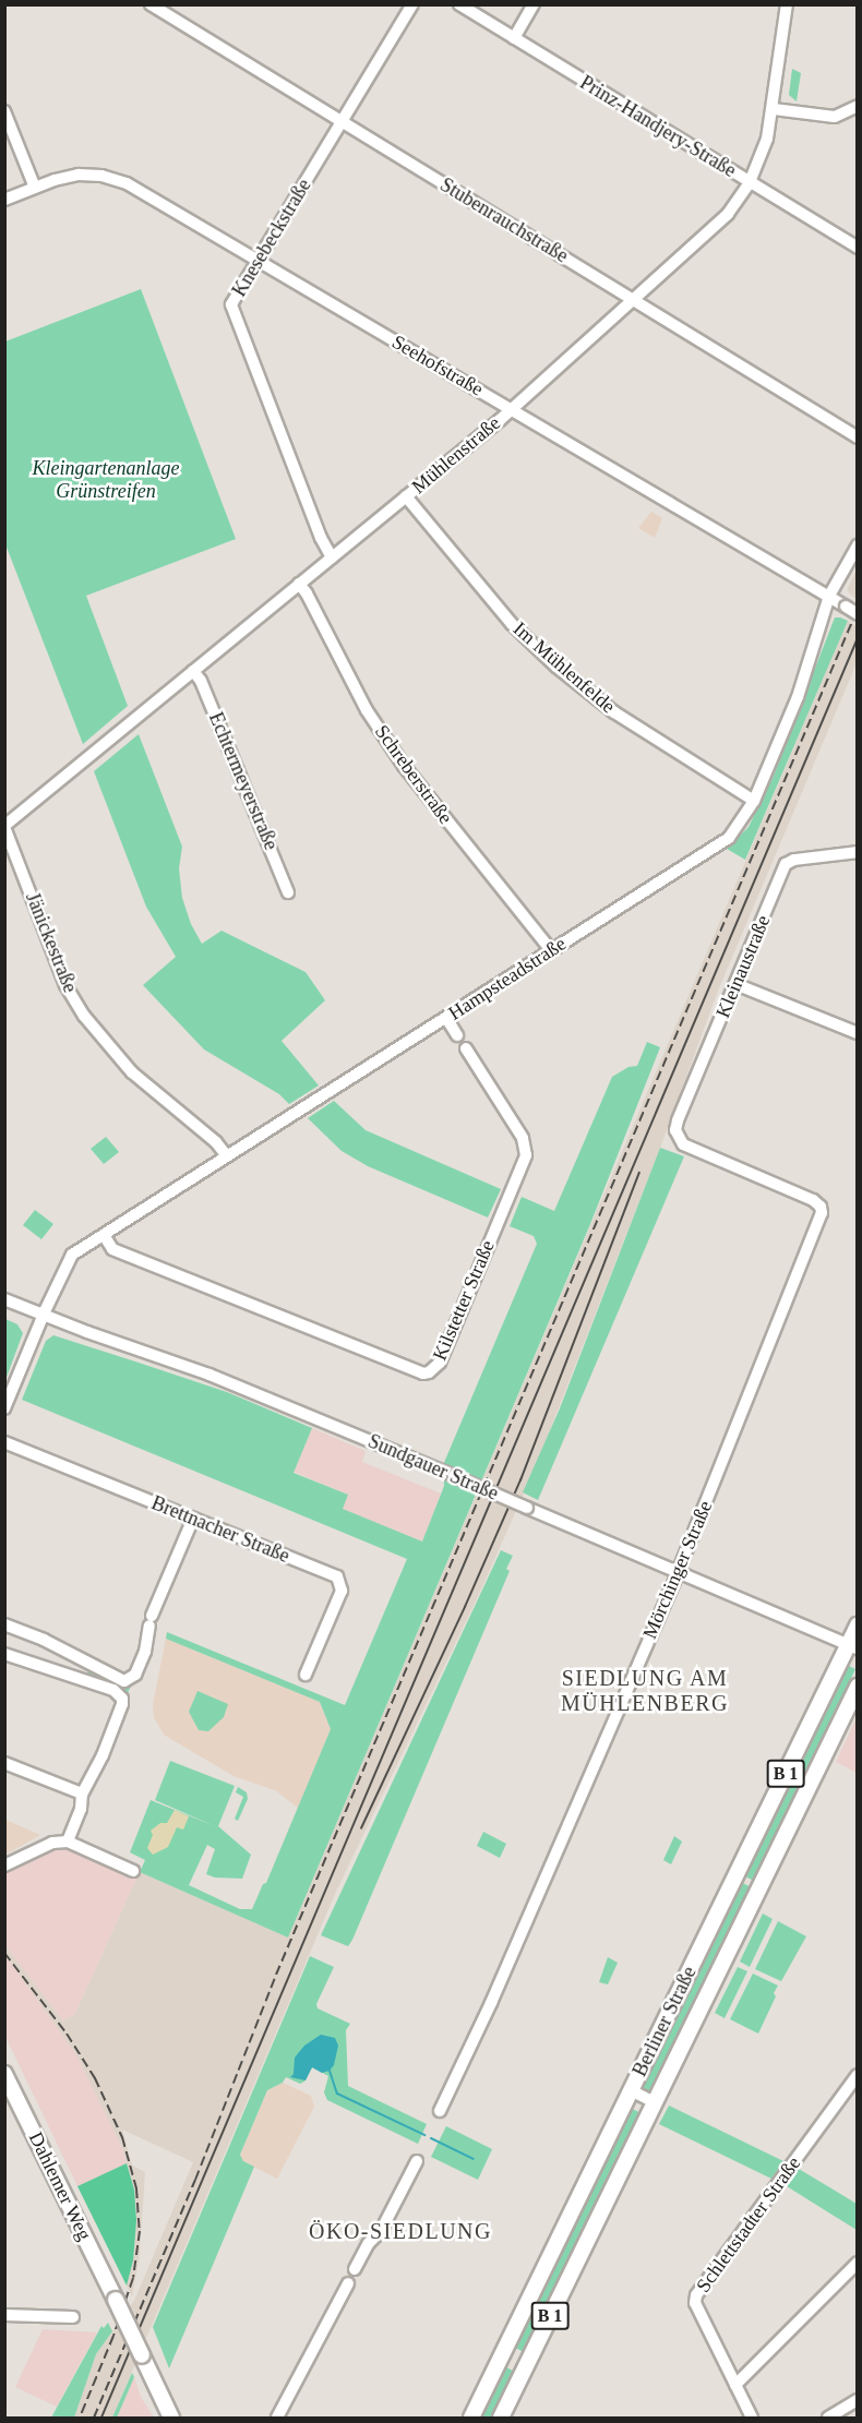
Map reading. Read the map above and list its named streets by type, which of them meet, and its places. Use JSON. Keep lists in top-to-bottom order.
{
  "streets": {
    "main road": ["B 1", "Berliner Straße", "Dahlemer Weg"],
    "street": [
      "Prinz-Handjery-Straße",
      "Stubenrauchstraße",
      "Knesebeckstraße",
      "Seehofstraße",
      "Mühlenstraße",
      "Im Mühlenfelde",
      "Schreberstraße",
      "Echtermeyerstraße",
      "Jänickestraße",
      "Kleinaustraße",
      "Hampsteadstraße",
      "Kilstetter Straße",
      "Sundgauer Straße",
      "Brettnacher Straße",
      "Mörchinger Straße",
      "Schlettstadter Straße"
    ]
  },
  "crossings": [
    ["Prinz-Handjery-Straße", "Mühlenstraße"],
    ["Stubenrauchstraße", "Knesebeckstraße"],
    ["Stubenrauchstraße", "Mühlenstraße"],
    ["Knesebeckstraße", "Seehofstraße"],
    ["Knesebeckstraße", "Mühlenstraße"],
    ["Seehofstraße", "Mühlenstraße"],
    ["Seehofstraße", "Hampsteadstraße"],
    ["Mühlenstraße", "Im Mühlenfelde"],
    ["Mühlenstraße", "Schreberstraße"],
    ["Mühlenstraße", "Echtermeyerstraße"],
    ["Mühlenstraße", "Jänickestraße"],
    ["Im Mühlenfelde", "Hampsteadstraße"],
    ["Schreberstraße", "Hampsteadstraße"],
    ["Jänickestraße", "Hampsteadstraße"],
    ["Kleinaustraße", "Mörchinger Straße"],
    ["Hampsteadstraße", "Kilstetter Straße"],
    ["Hampsteadstraße", "Sundgauer Straße"],
    ["Sundgauer Straße", "Mörchinger Straße"],
    ["Sundgauer Straße", "Berliner Straße"]
  ],
  "districts": ["SIEDLUNG AM MÜHLENBERG", "ÖKO-SIEDLUNG"],
  "parks": ["Kleingartenanlage Grünstreifen"]
}
